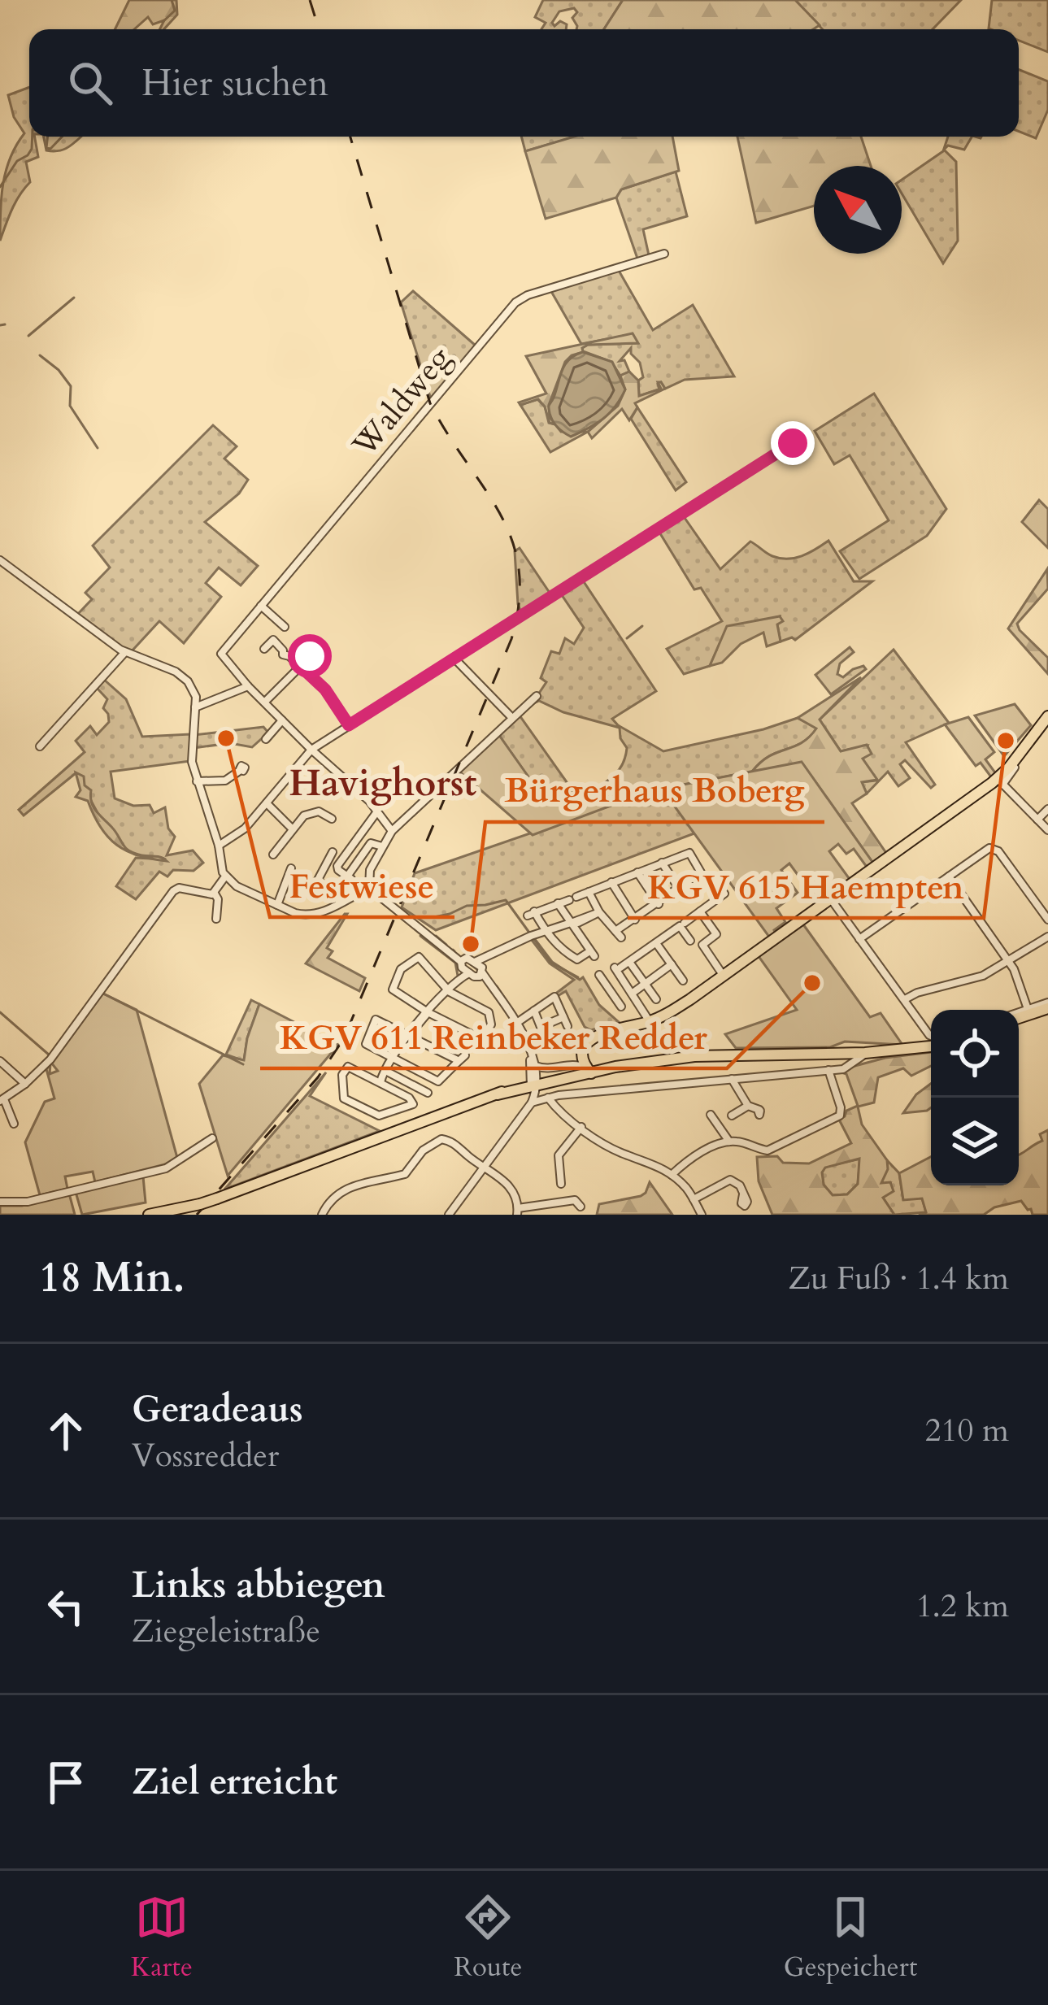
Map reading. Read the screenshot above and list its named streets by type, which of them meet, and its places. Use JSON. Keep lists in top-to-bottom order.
{
  "streets": {
    "street": ["Waldweg"]
  },
  "districts": ["Havighorst"],
  "places": [
    "Festwiese",
    "KGV 615 Haempten",
    "Bürgerhaus Boberg",
    "KGV 611 Reinbeker Redder"
  ],
  "north": "top left",
  "page": {
    "search": "Hier suchen",
    "heading": ["18 Min.", "Zu Fuß · 1.4 km"],
    "list": [
      ["Geradeaus", "Vossredder", "210 m"],
      ["Links abbiegen", "Ziegeleistraße", "1.2 km"],
      "Ziel erreicht"
    ],
    "nav": ["Karte", "Route", "Gespeichert"]
  }
}
